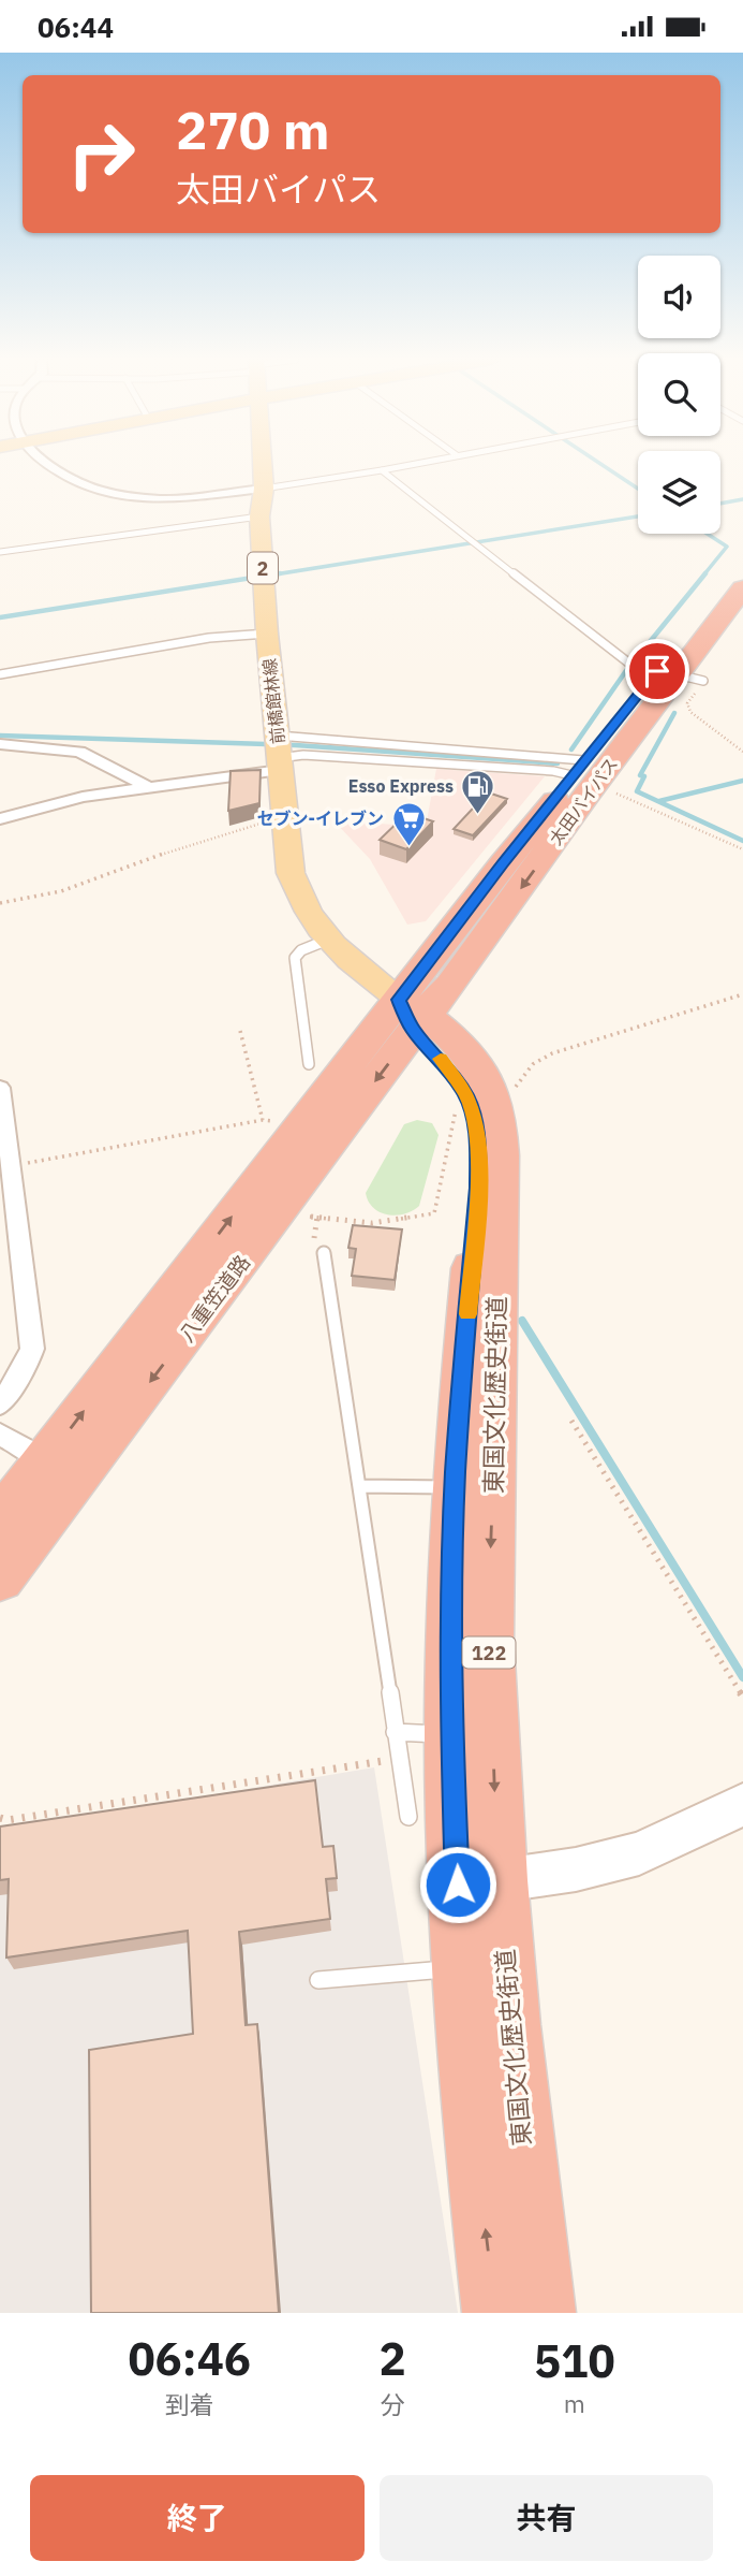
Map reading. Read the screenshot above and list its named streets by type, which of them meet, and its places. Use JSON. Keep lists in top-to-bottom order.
{
  "streets": {
    "highway": [
      "太田バイパス",
      "八重笠道路",
      "東国文化歴史街道",
      "122"
    ],
    "main road": ["2", "前橋館林線"]
  },
  "crossings": [
    ["前橋館林線", "太田バイパス"],
    ["前橋館林線", "八重笠道路"],
    ["前橋館林線", "東国文化歴史街道"],
    ["太田バイパス", "八重笠道路"],
    ["太田バイパス", "東国文化歴史街道"],
    ["八重笠道路", "東国文化歴史街道"]
  ],
  "places": {
    "fuel station": ["Esso Express"],
    "supermarket": ["セブン-イレブン"]
  },
  "page": {
    "status": "06:44",
    "turn": ["270 m", "太田バイパス"],
    "eta": [
      "06:46",
      "到着",
      "2",
      "分",
      "510",
      "m"
    ],
    "buttons": ["終了", "共有"]
  }
}
